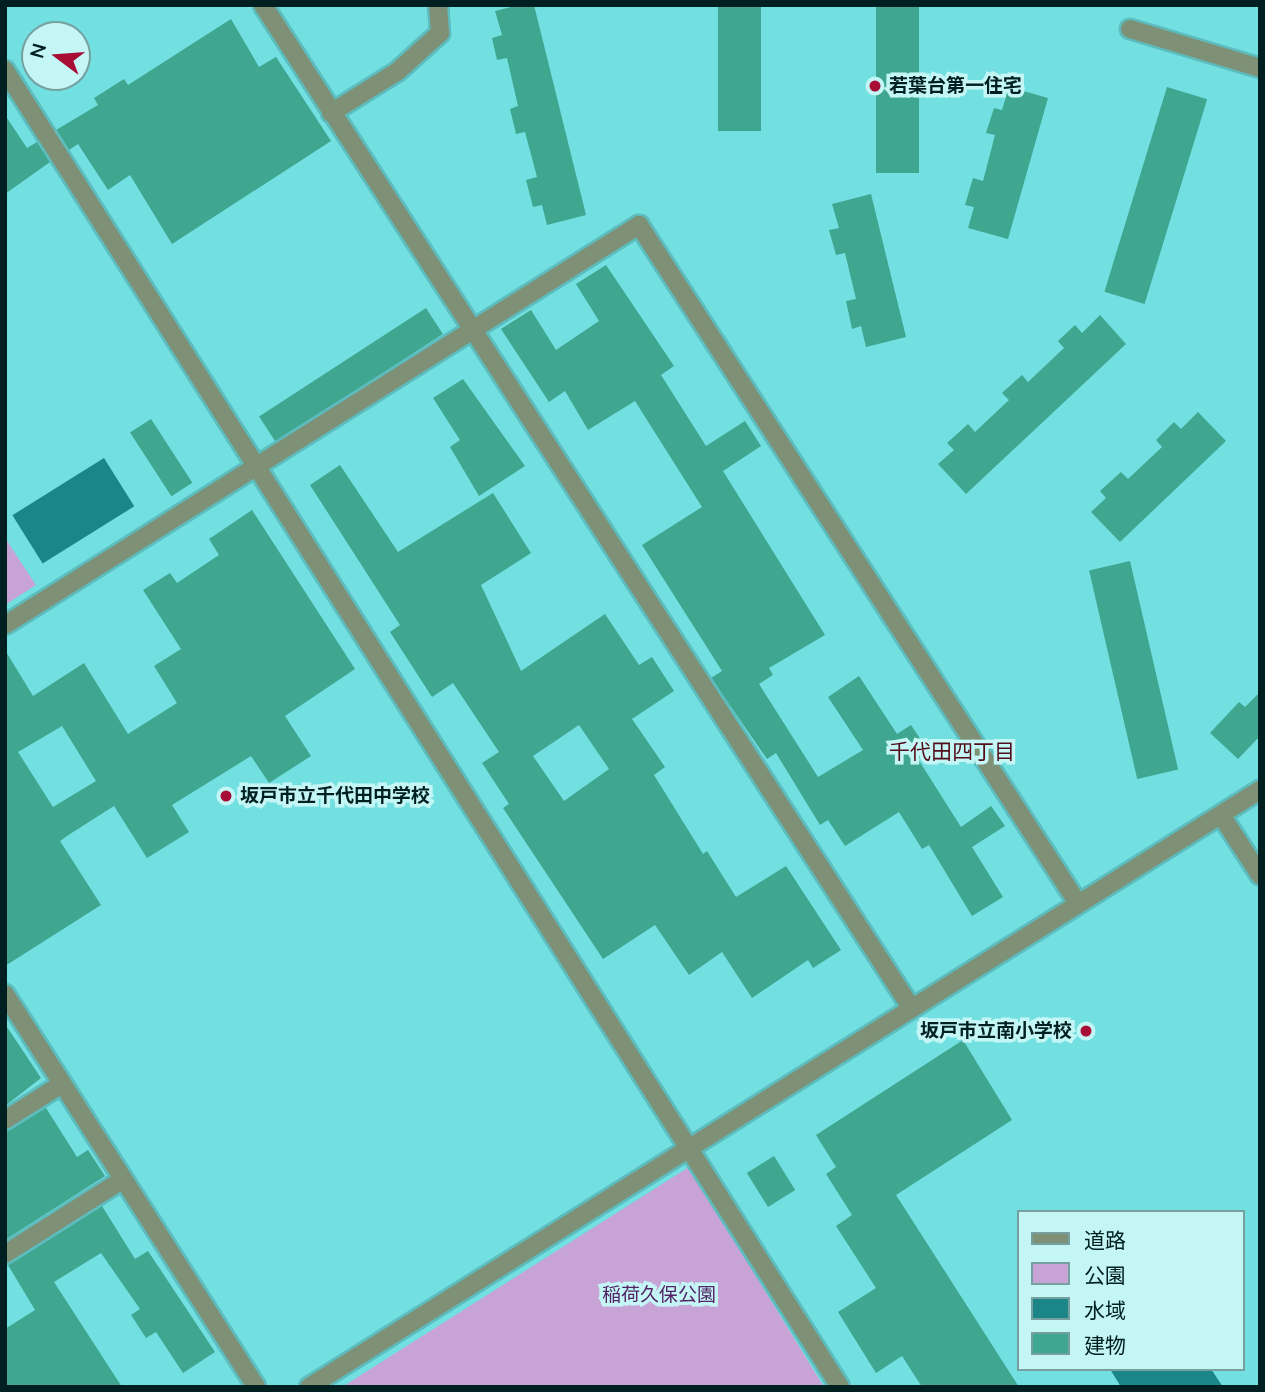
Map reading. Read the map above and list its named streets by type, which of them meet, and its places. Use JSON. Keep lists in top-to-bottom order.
{
  "districts": ["千代田四丁目"],
  "parks": ["稲荷久保公園"],
  "places": ["若葉台第一住宅", "坂戸市立千代田中学校", "坂戸市立南小学校"],
  "legend": [
    "道路",
    "公園",
    "水域",
    "建物"
  ],
  "north": "left"
}
